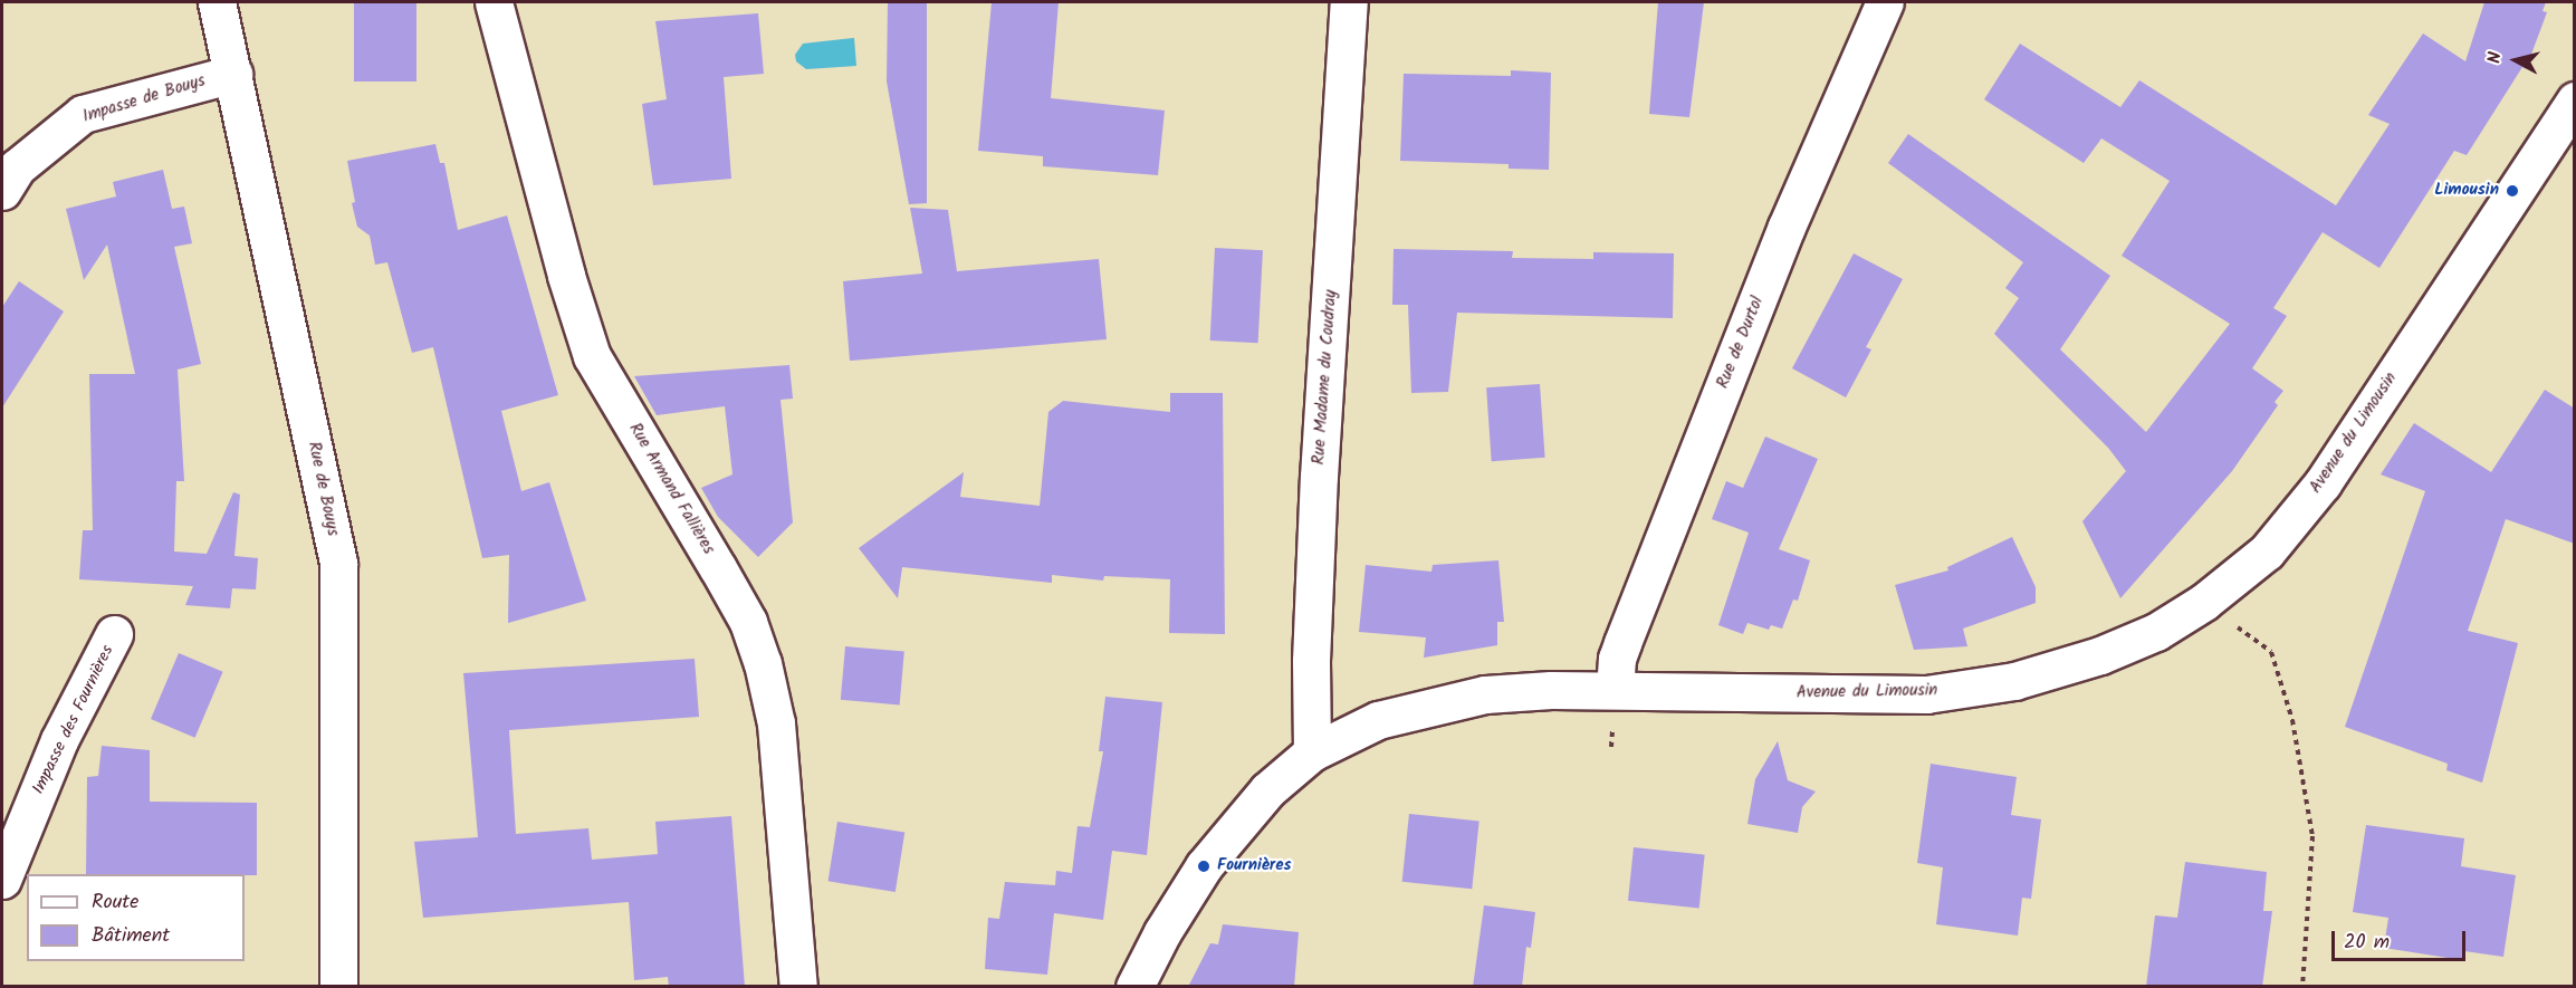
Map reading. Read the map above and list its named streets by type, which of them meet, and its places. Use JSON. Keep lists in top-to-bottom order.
{
  "streets": {
    "street": [
      "Impasse de Bouys",
      "Rue de Durtol",
      "Rue Madame du Coudray",
      "Avenue du Limousin",
      "Rue de Bouys",
      "Rue Armand Fallières",
      "Impasse des Fournières"
    ]
  },
  "crossings": [
    ["Impasse de Bouys", "Rue de Bouys"],
    ["Rue de Durtol", "Avenue du Limousin"],
    ["Rue Madame du Coudray", "Avenue du Limousin"]
  ],
  "places": ["Limousin", "Fournières"],
  "legend": ["Route", "Bâtiment"],
  "scale_bar": "20 m",
  "north": "left"
}
